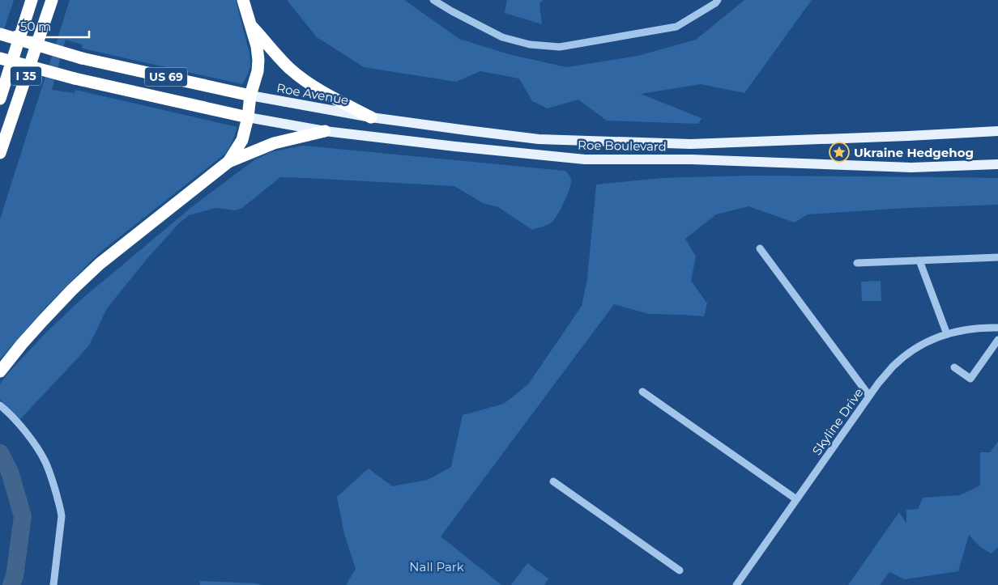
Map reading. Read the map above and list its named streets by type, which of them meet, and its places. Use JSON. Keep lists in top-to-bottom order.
{
  "streets": {
    "highway": ["I 35", "US 69"],
    "main road": ["Roe Avenue", "Roe Boulevard"],
    "street": ["Skyline Drive"]
  },
  "crossings": [
    ["US 69", "Roe Avenue"],
    ["Roe Avenue", "Roe Boulevard"]
  ],
  "parks": ["Nall Park"],
  "places": {
    "place": ["Ukraine Hedgehog"]
  },
  "scale_bar": "50 m"
}
